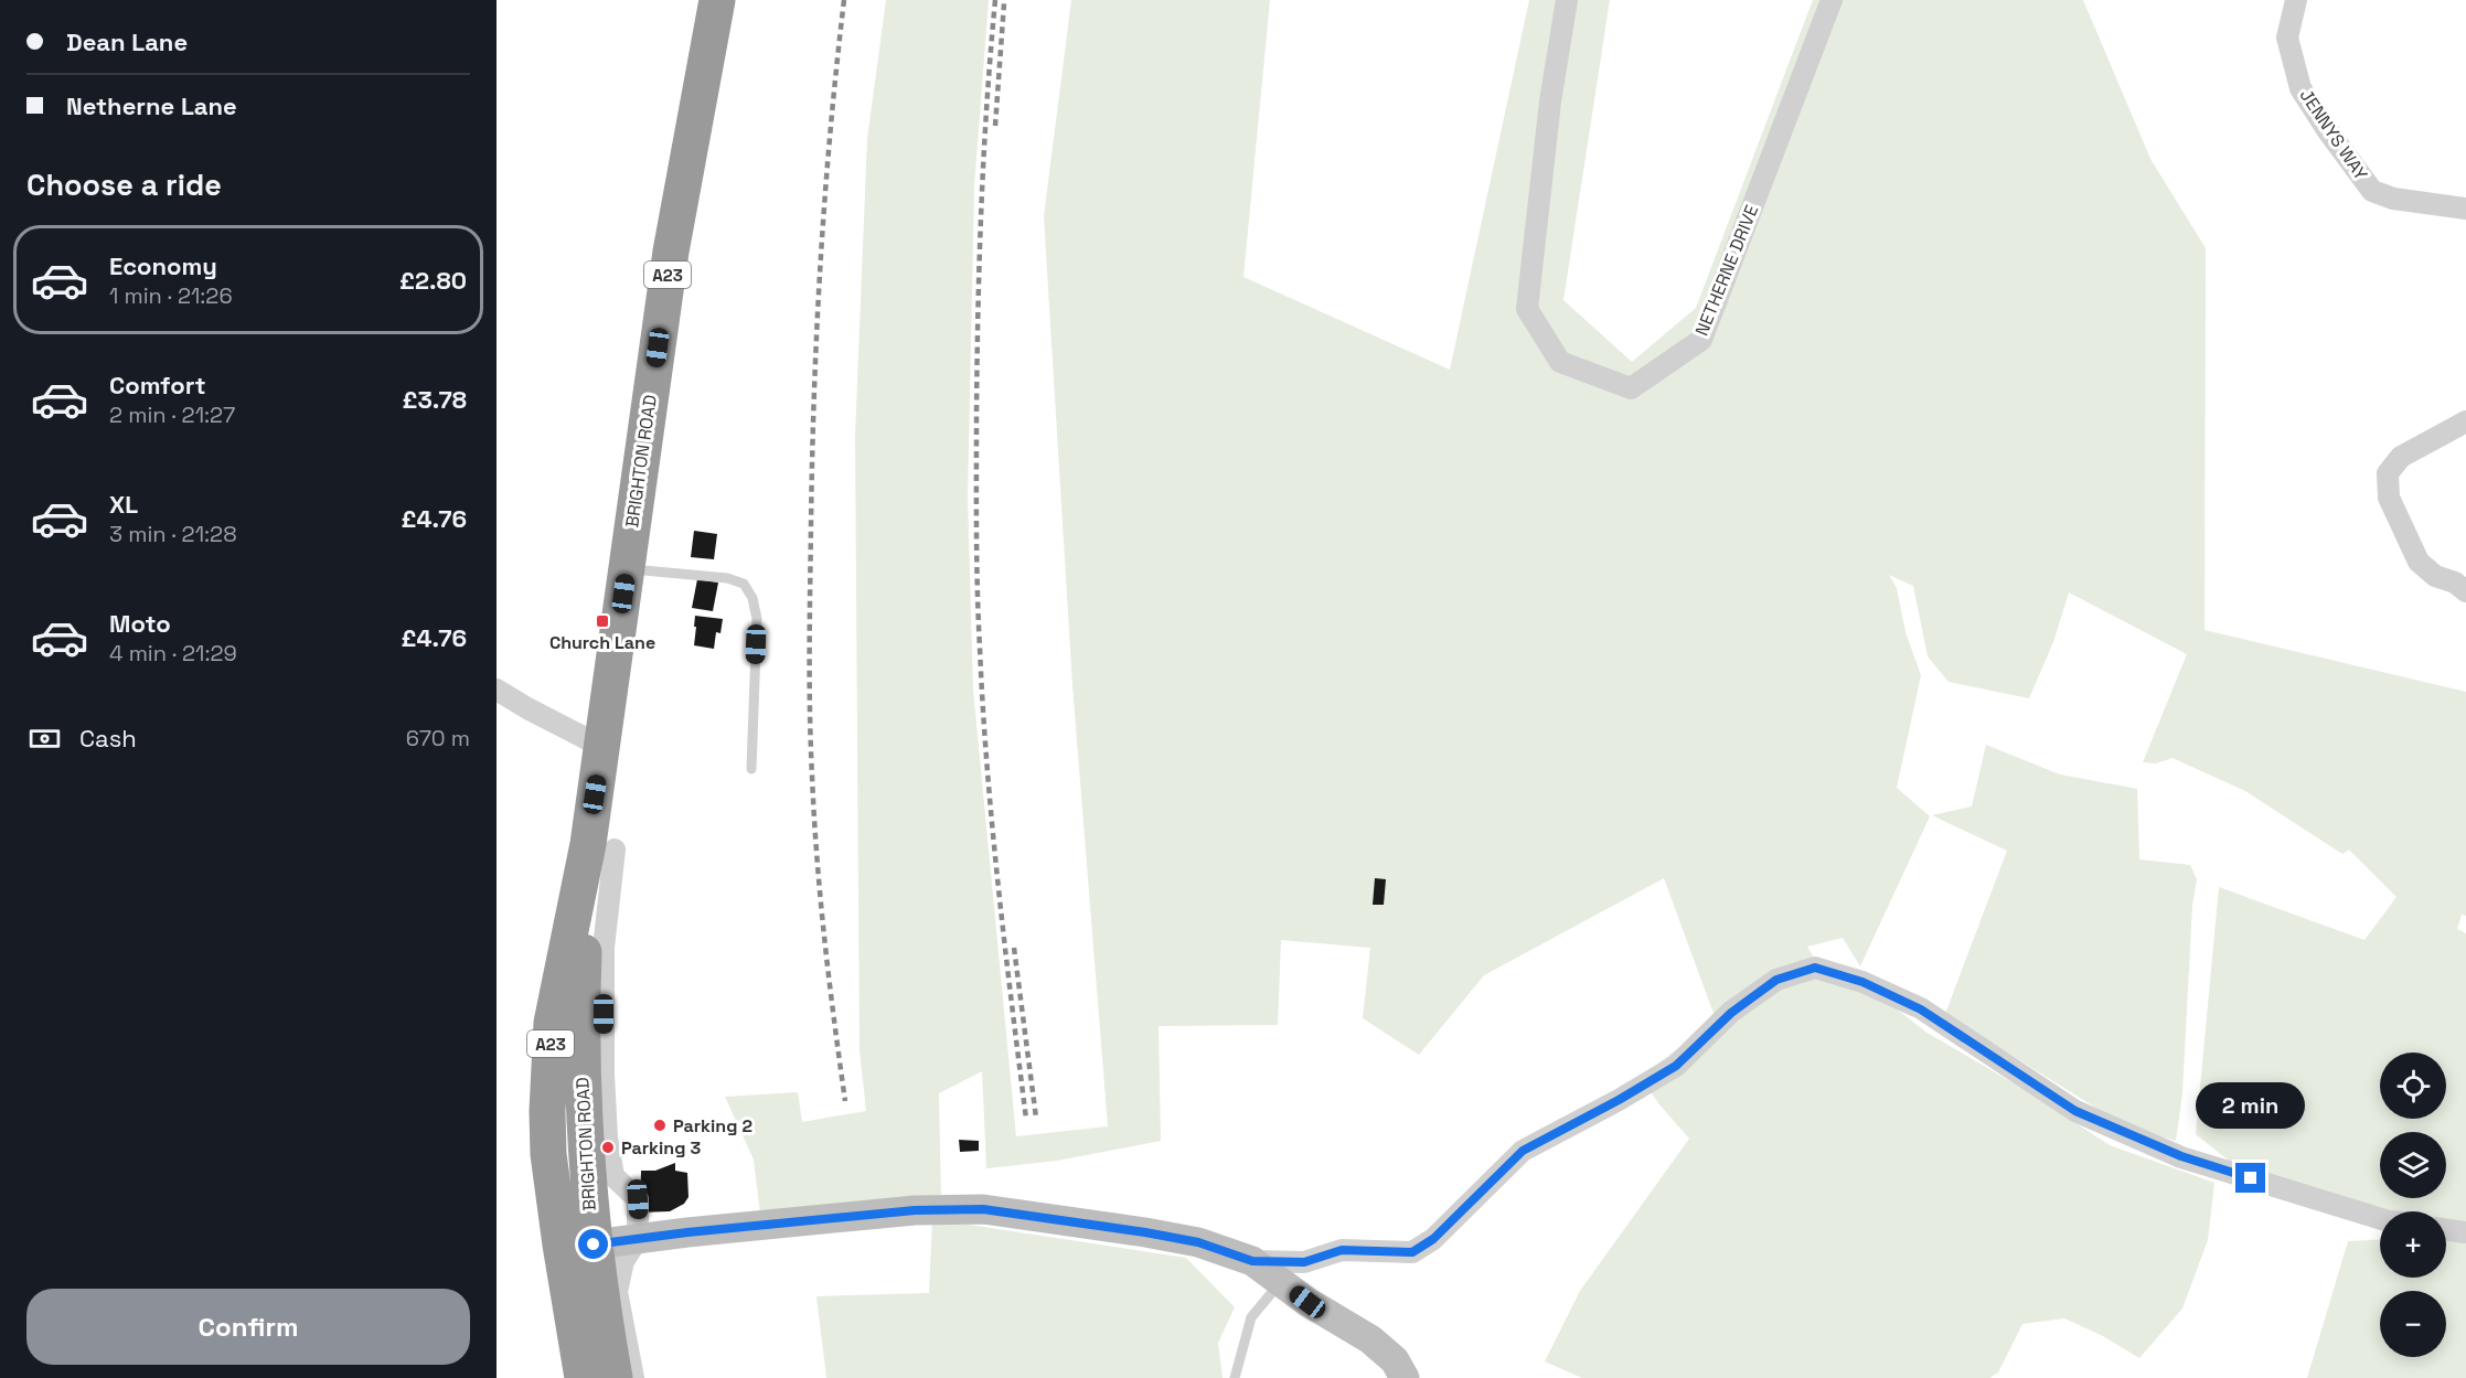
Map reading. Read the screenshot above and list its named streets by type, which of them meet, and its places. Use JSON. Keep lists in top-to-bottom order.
{
  "streets": {
    "highway": ["A23", "BRIGHTON ROAD"],
    "street": ["JENNYS WAY", "NETHERNE DRIVE"]
  },
  "crossings": [
    ["A23", "BRIGHTON ROAD"]
  ],
  "places": {
    "transit": ["Church Lane"],
    "other": ["Parking 2", "Parking 3"]
  },
  "page": {
    "banner": ["Dean Lane", "Netherne Lane"],
    "heading": "Choose a ride",
    "list": [
      {
        "name": "Economy",
        "note": "1 min · 21:26",
        "value": "£2.80"
      },
      {
        "name": "Comfort",
        "note": "2 min · 21:27",
        "value": "£3.78"
      },
      {
        "name": "XL",
        "note": "3 min · 21:28",
        "value": "£4.76"
      },
      {
        "name": "Moto",
        "note": "4 min · 21:29",
        "value": "£4.76"
      }
    ],
    "pay": ["Cash", "670 m"],
    "map_buttons": ["+", "−"],
    "bubble": "2 min",
    "buttons": "Confirm"
  }
}
